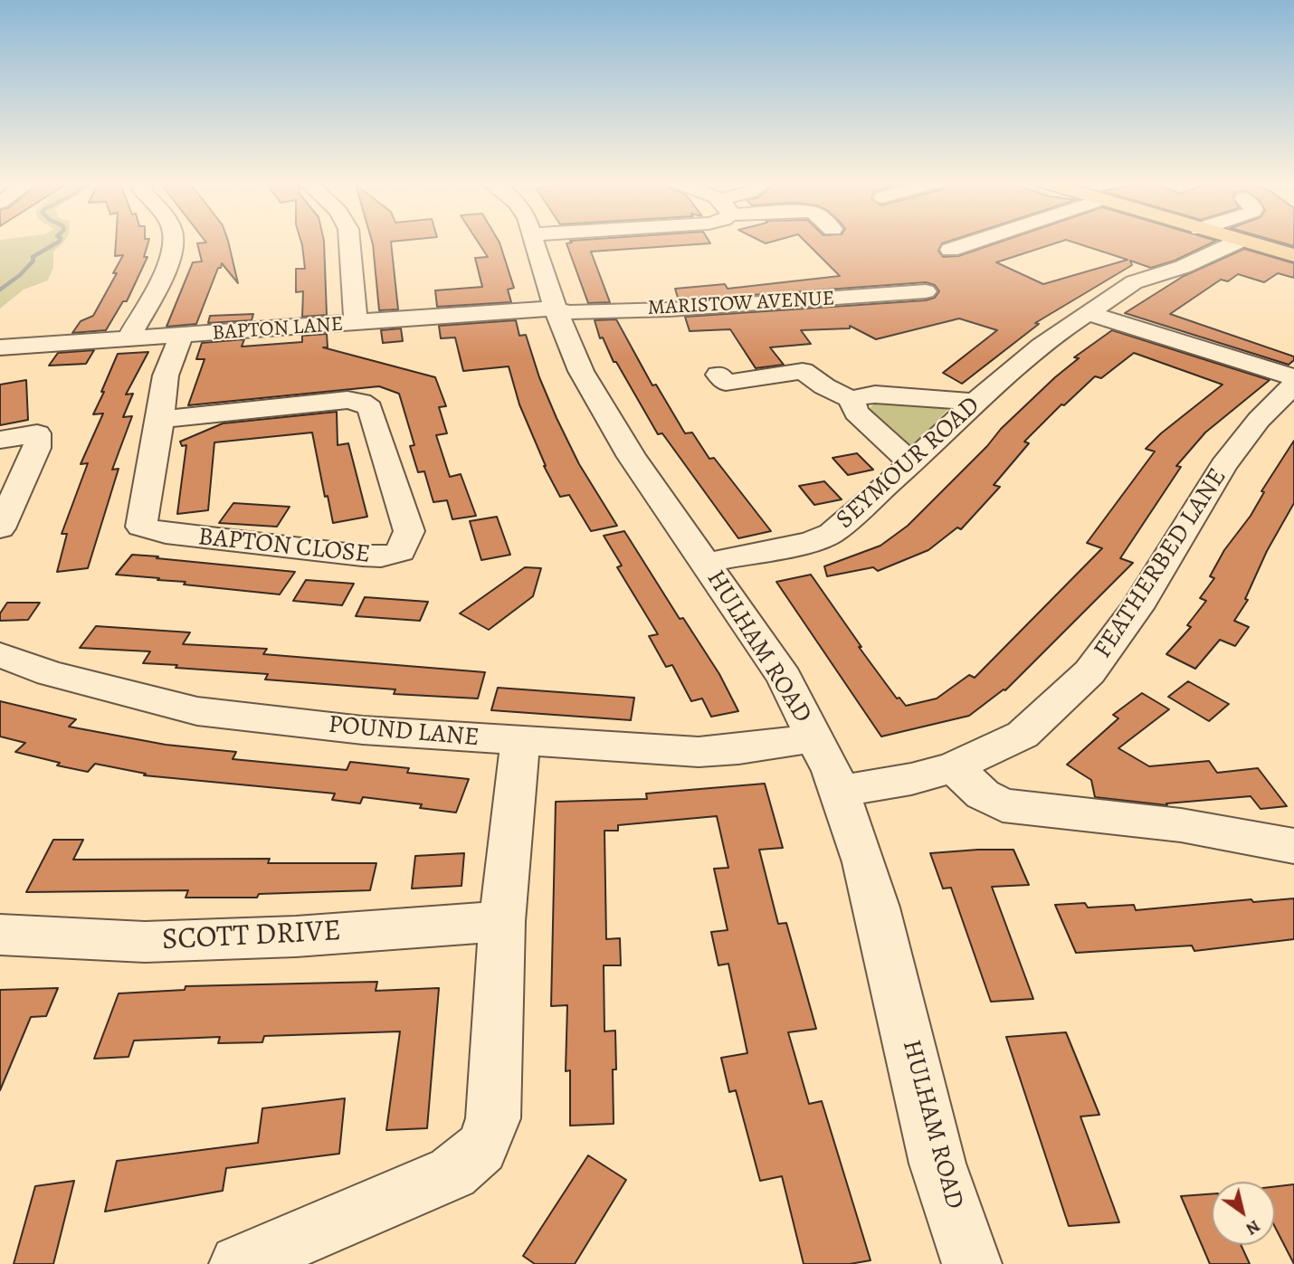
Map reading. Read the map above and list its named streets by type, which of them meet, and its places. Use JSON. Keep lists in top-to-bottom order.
{
  "streets": {
    "street": [
      "MARISTOW AVENUE",
      "BAPTON LANE",
      "SEYMOUR ROAD",
      "BAPTON CLOSE",
      "FEATHERBED LANE",
      "HULHAM ROAD",
      "POUND LANE",
      "SCOTT DRIVE"
    ]
  },
  "crossings": [
    ["MARISTOW AVENUE", "BAPTON LANE"],
    ["MARISTOW AVENUE", "HULHAM ROAD"],
    ["BAPTON LANE", "BAPTON CLOSE"],
    ["BAPTON LANE", "HULHAM ROAD"],
    ["SEYMOUR ROAD", "HULHAM ROAD"],
    ["FEATHERBED LANE", "HULHAM ROAD"],
    ["HULHAM ROAD", "POUND LANE"]
  ],
  "north": "bottom right"
}
